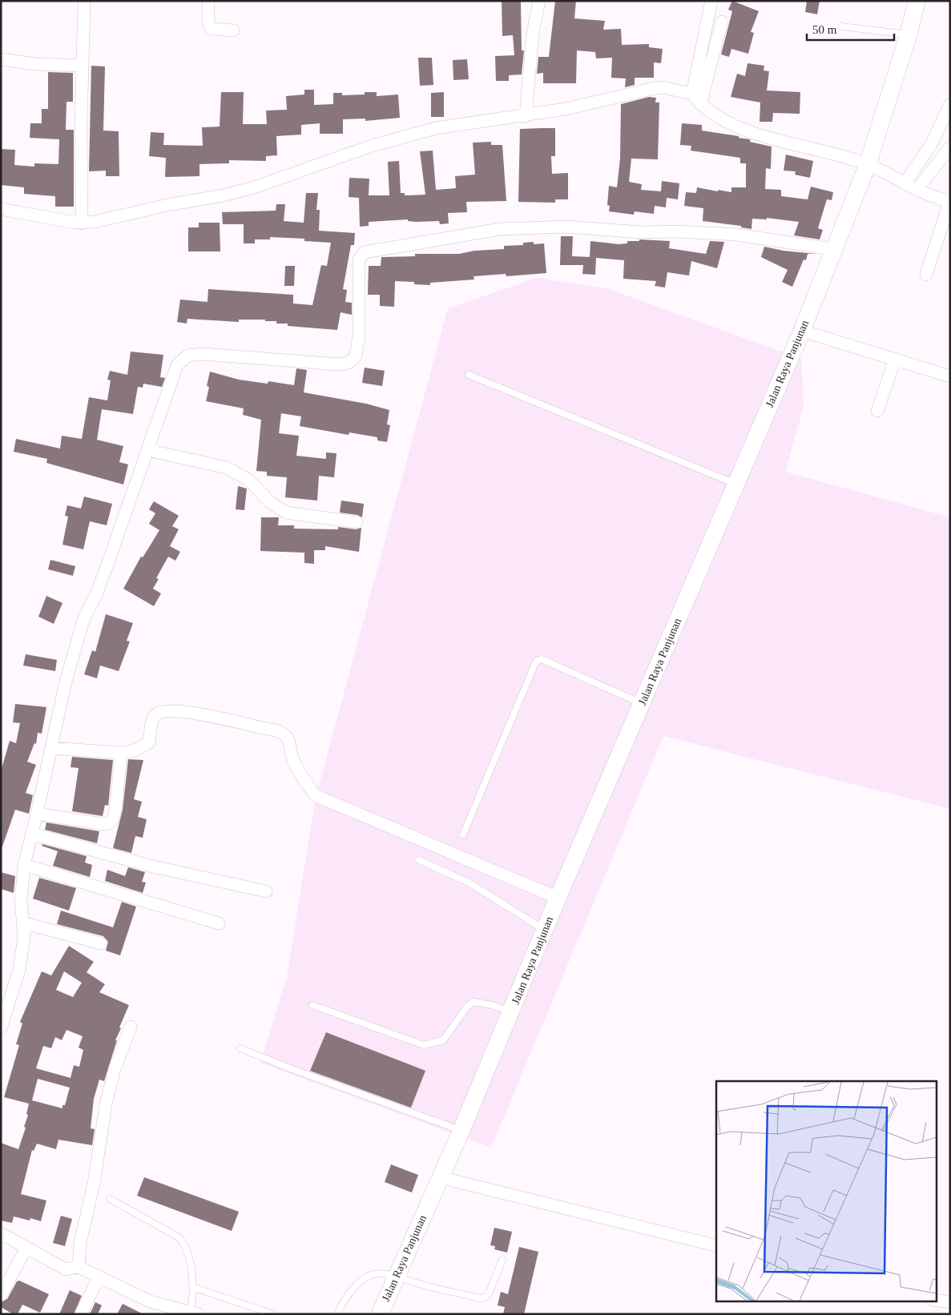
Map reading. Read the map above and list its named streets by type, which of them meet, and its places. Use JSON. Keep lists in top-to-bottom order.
{
  "streets": {
    "main road": ["Jalan Raya Panjunan"]
  },
  "scale_bar": "50 m"
}
